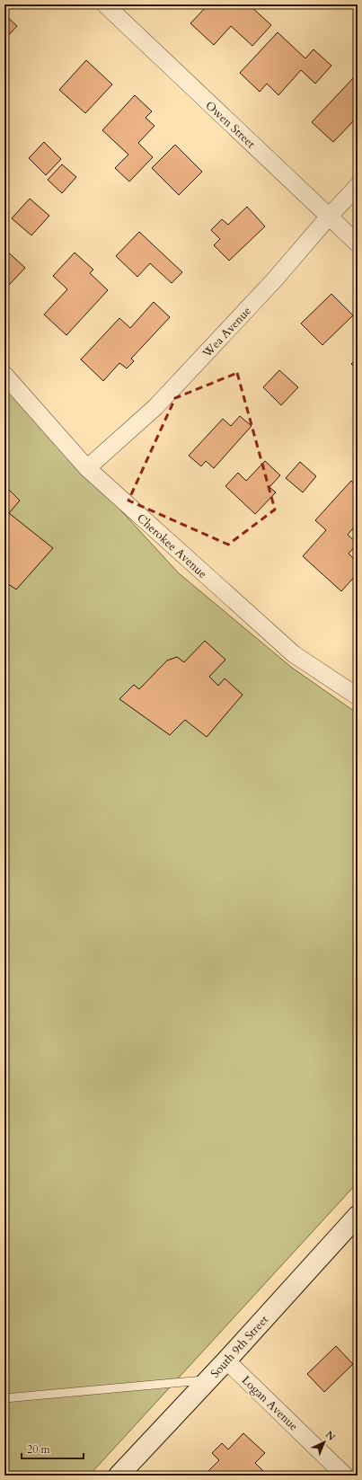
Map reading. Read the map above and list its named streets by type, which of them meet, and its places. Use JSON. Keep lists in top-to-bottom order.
{
  "streets": {
    "street": [
      "Owen Street",
      "Wea Avenue",
      "Cherokee Avenue",
      "South 9th Street",
      "Logan Avenue"
    ]
  },
  "crossings": [
    ["Owen Street", "Wea Avenue"],
    ["Wea Avenue", "Cherokee Avenue"],
    ["South 9th Street", "Logan Avenue"]
  ],
  "scale_bar": "20 m",
  "north": "top right"
}
